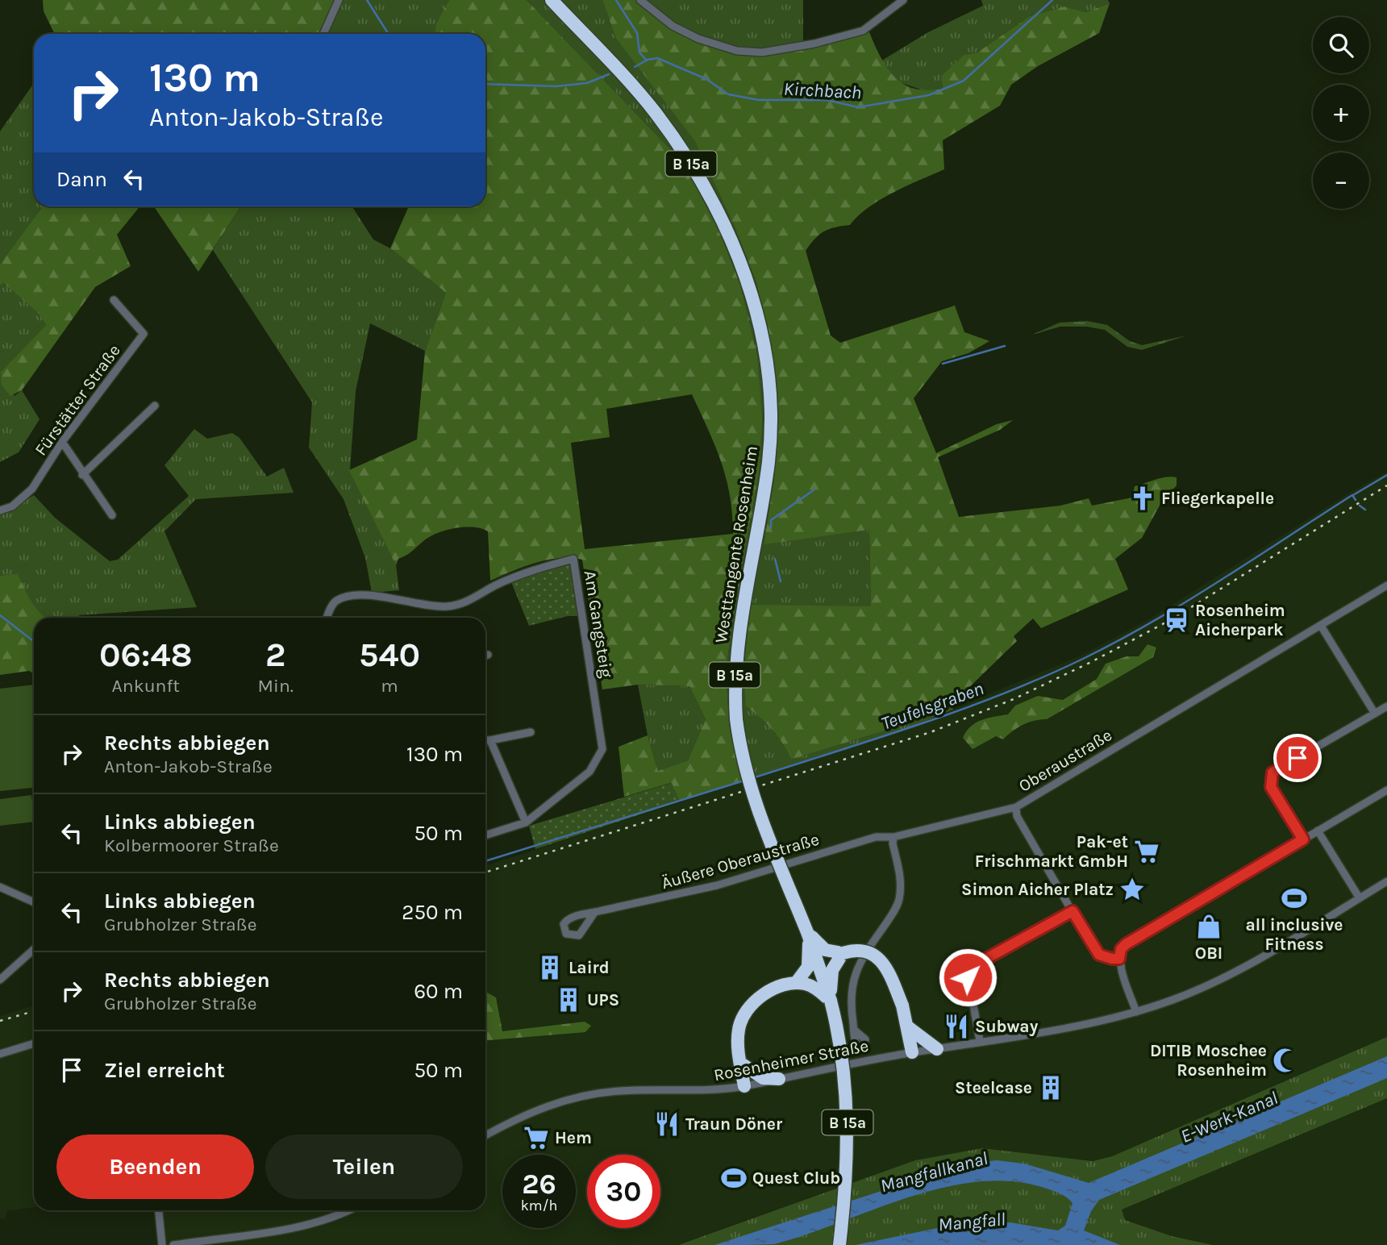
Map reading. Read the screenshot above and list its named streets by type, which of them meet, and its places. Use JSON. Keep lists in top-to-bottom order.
{
  "streets": {
    "highway": ["B 15a", "Westtangente Rosenheim"],
    "street": [
      "Fürstätter Straße",
      "Am Gangsteig",
      "Oberaustraße",
      "Äußere Oberaustraße",
      "Rosenheimer Straße"
    ]
  },
  "crossings": [
    ["Oberaustraße", "Äußere Oberaustraße"]
  ],
  "water": [
    "Kirchbach",
    "Teufelsgraben",
    "E-Werk-Kanal",
    "Mangfallkanal",
    "Mangfall"
  ],
  "places": {
    "church": ["Fliegerkapelle"],
    "station": ["Rosenheim Aicherpark"],
    "supermarket": ["Pak-et Frischmarkt GmbH", "Hem"],
    "place": ["Simon Aicher Platz"],
    "sports": ["all inclusive Fitness", "Quest Club"],
    "shop": ["OBI"],
    "building": ["Laird", "UPS", "Steelcase"],
    "restaurant": ["Subway", "Traun Döner"],
    "mosque": ["DITIB Moschee Rosenheim"]
  },
  "page": {
    "map_buttons": ["+", "−"],
    "turn": ["130 m", "Anton-Jakob-Straße"],
    "then": "Dann",
    "eta": [
      "06:48",
      "Ankunft",
      "2",
      "Min.",
      "540",
      "m"
    ],
    "list": [
      {
        "name": "Rechts abbiegen",
        "note": "Anton-Jakob-Straße",
        "value": "130 m"
      },
      {
        "name": "Links abbiegen",
        "note": "Kolbermoorer Straße",
        "value": "50 m"
      },
      {
        "name": "Links abbiegen",
        "note": "Grubholzer Straße",
        "value": "250 m"
      },
      {
        "name": "Rechts abbiegen",
        "note": "Grubholzer Straße",
        "value": "60 m"
      },
      {
        "name": "Ziel erreicht",
        "value": "50 m"
      }
    ],
    "buttons": ["Beenden", "Teilen"],
    "speed": "26 km/h",
    "limit": "30"
  }
}
